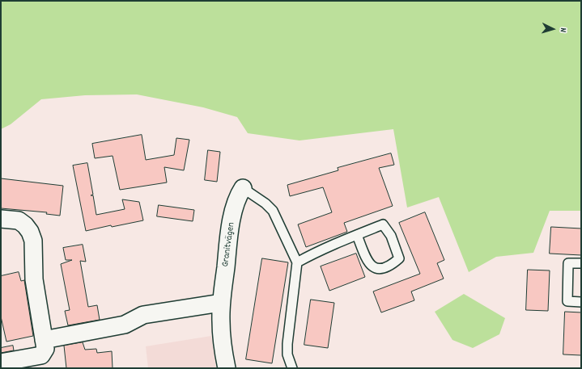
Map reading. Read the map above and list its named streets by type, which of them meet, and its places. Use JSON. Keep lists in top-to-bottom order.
{
  "streets": {
    "street": ["Granitvägen"]
  },
  "north": "right"
}
